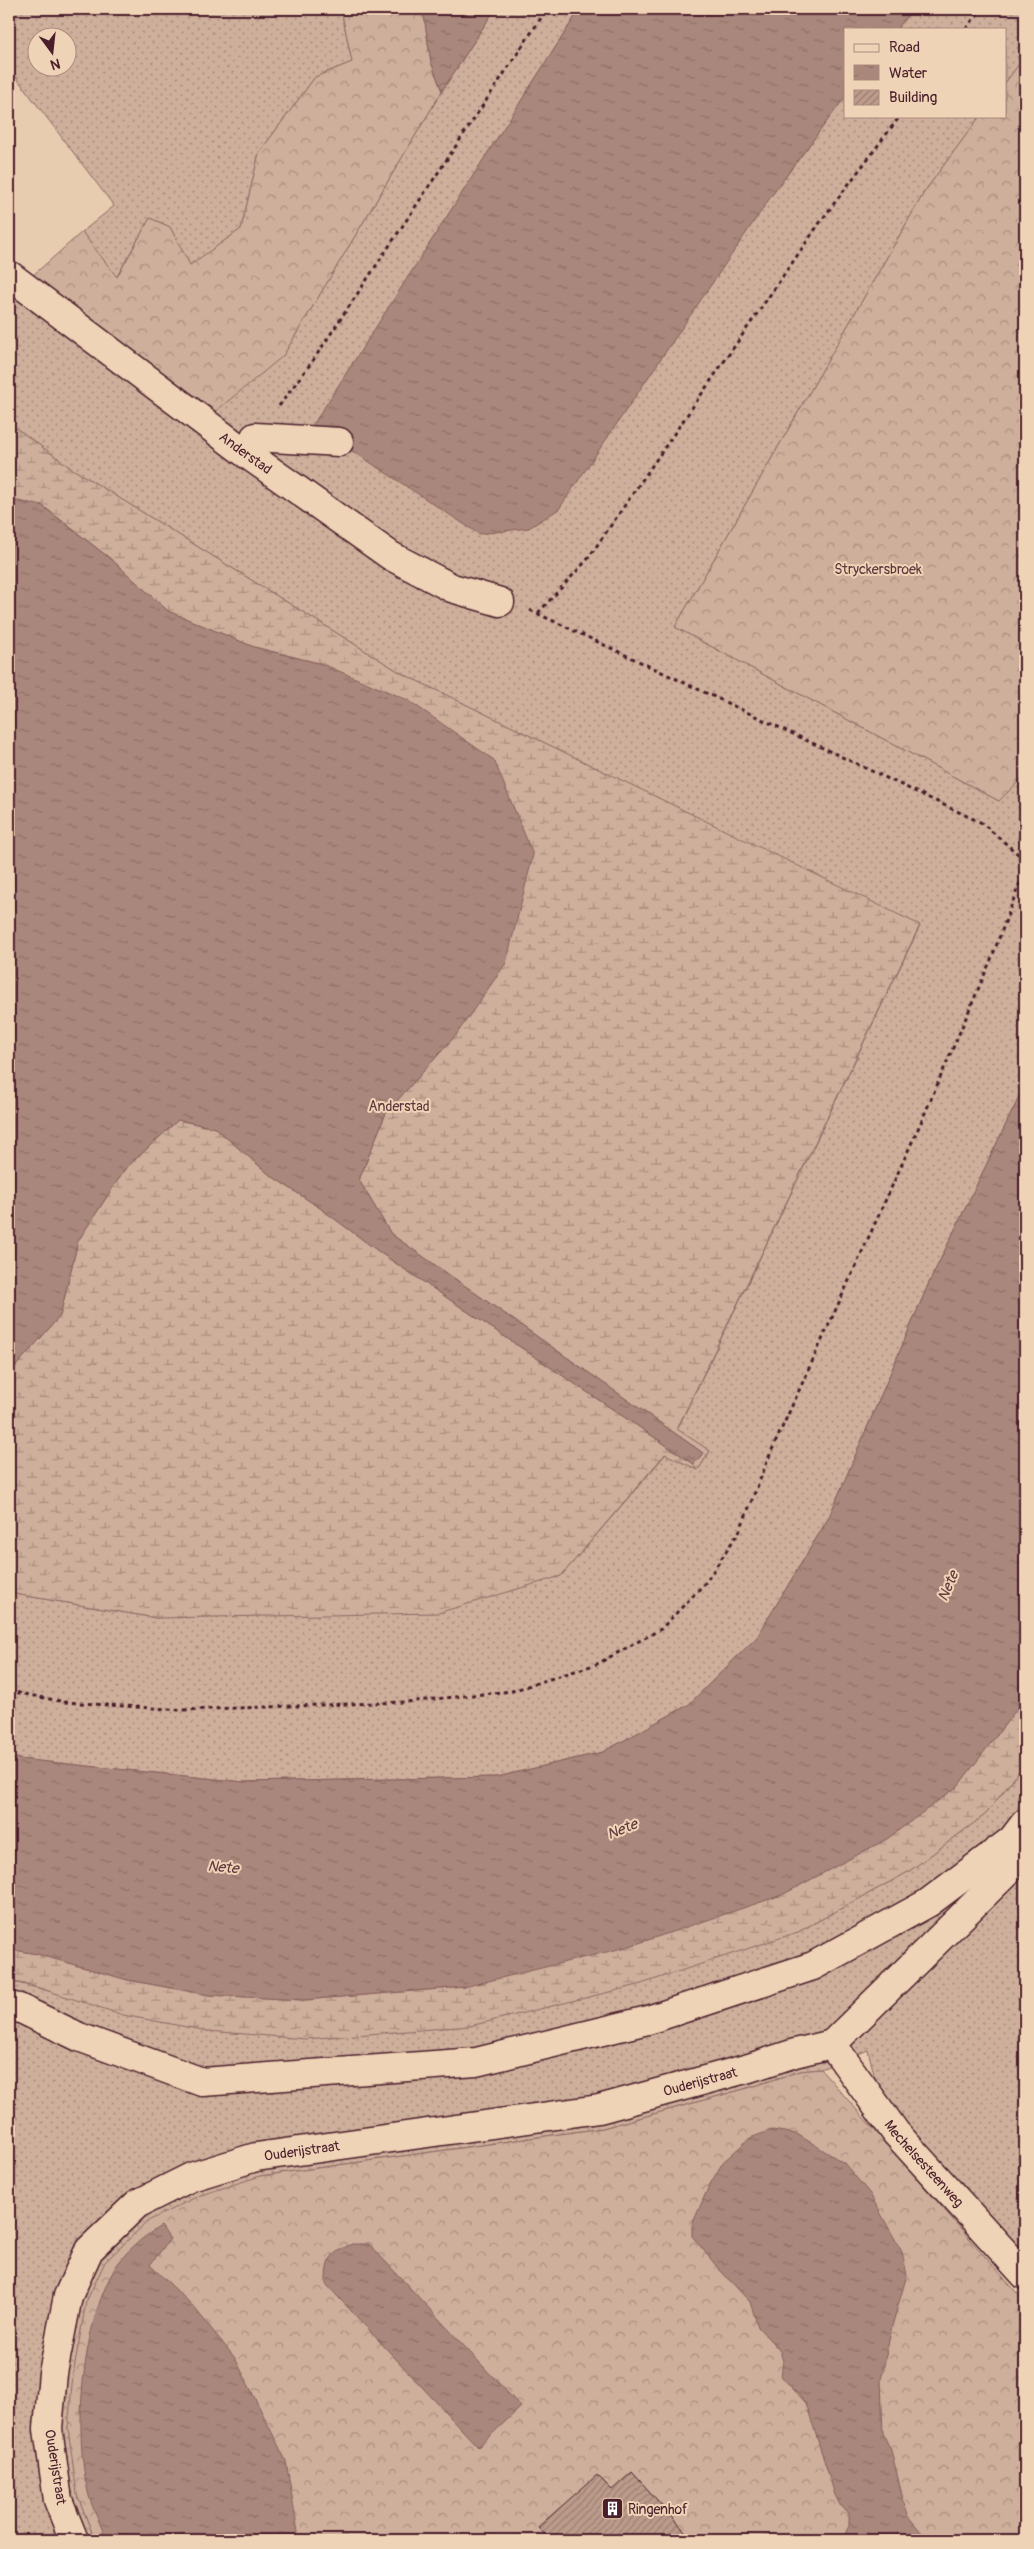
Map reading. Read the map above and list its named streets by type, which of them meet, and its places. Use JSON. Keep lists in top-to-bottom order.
{
  "streets": {
    "street": ["Anderstad", "Ouderijstraat", "Mechelsesteenweg"]
  },
  "crossings": [
    ["Ouderijstraat", "Mechelsesteenweg"]
  ],
  "water": ["Nete"],
  "parks": ["Stryckersbroek", "Anderstad"],
  "places": {
    "building": ["Ringenhof"]
  },
  "legend": ["Road", "Water", "Building"],
  "north": "bottom"
}
